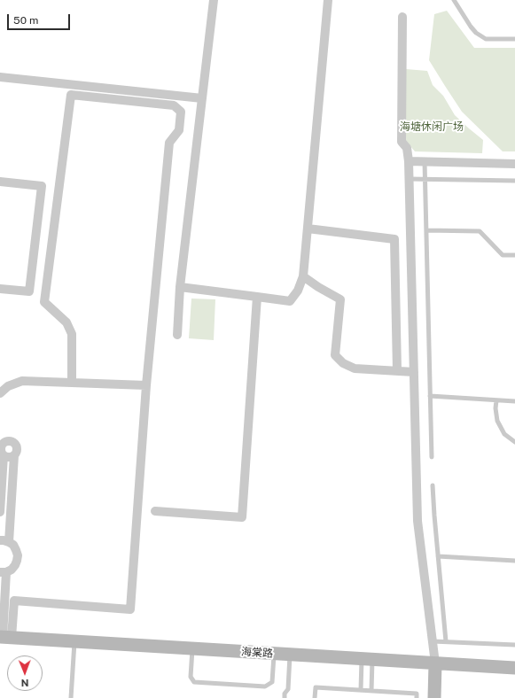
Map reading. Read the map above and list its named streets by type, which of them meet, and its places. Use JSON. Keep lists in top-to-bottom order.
{
  "streets": {
    "street": ["海棠路"]
  },
  "parks": ["海塘休闲广场"],
  "scale_bar": "50 m",
  "north": "bottom"
}
